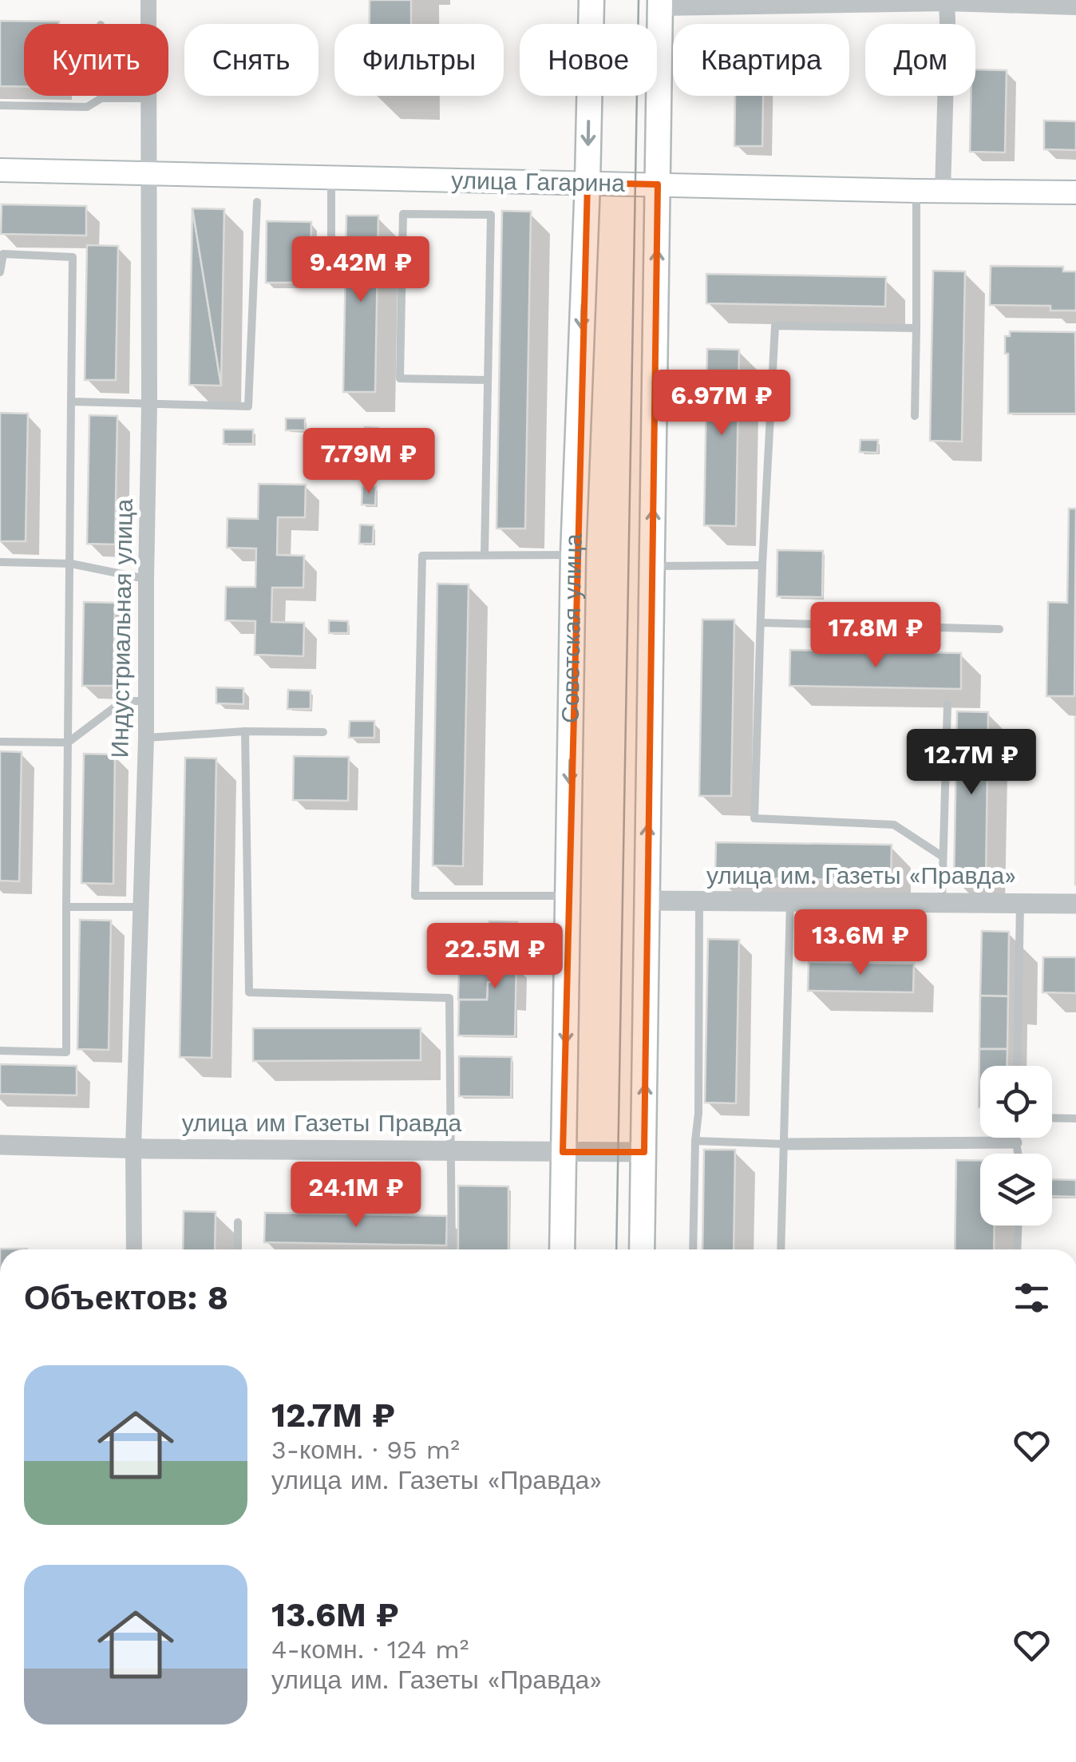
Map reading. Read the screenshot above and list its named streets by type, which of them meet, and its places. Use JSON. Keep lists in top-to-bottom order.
{
  "streets": {
    "main road": ["улица Гагарина", "Советская улица"],
    "street": ["Индустриальная улица", "улица им. Газеты «Правда»", "улица им Газеты Правда"]
  },
  "crossings": [
    ["улица Гагарина", "Индустриальная улица"],
    ["улица Гагарина", "Советская улица"],
    ["Индустриальная улица", "улица им Газеты Правда"],
    ["Советская улица", "улица им Газеты Правда"]
  ],
  "page": {
    "chip": [
      "Купить",
      "Снять",
      "Фильтры",
      "Новое",
      "Квартира",
      "Дом"
    ],
    "price": [
      "9.42M ₽",
      "6.97M ₽",
      "7.79M ₽",
      "17.8M ₽",
      "12.7M ₽",
      "13.6M ₽",
      "22.5M ₽",
      "24.1M ₽"
    ],
    "heading": "Объектов: 8",
    "list": [
      {
        "name": "12.7M ₽",
        "note": "3-комн. · 95 m² · улица им. Газеты «Правда»"
      },
      {
        "name": "13.6M ₽",
        "note": "4-комн. · 124 m² · улица им. Газеты «Правда»"
      }
    ]
  }
}
